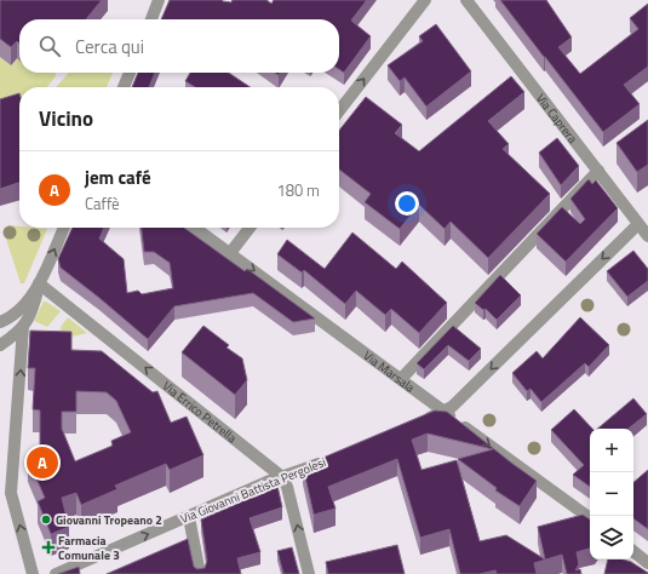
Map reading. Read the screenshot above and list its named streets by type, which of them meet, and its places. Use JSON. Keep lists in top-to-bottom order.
{
  "streets": {
    "street": [
      "Via Caprera",
      "Via Marsala",
      "Via Errico Petrella",
      "Via Giovanni Battista Pergolesi"
    ]
  },
  "crossings": [
    ["Via Errico Petrella", "Via Giovanni Battista Pergolesi"]
  ],
  "one_way": ["Via Marsala", "Via Errico Petrella", "Via Giovanni Battista Pergolesi"],
  "places": {
    "other": ["Giovanni Tropeano 2"],
    "health": ["Farmacia Comunale 3"]
  },
  "page": {
    "search": "Cerca qui",
    "heading": "Vicino",
    "list": [
      {
        "mark": "A",
        "name": "jem café",
        "note": "Caffè",
        "value": "180 m"
      }
    ],
    "map_buttons": ["+", "−"],
    "pins": "A"
  }
}
